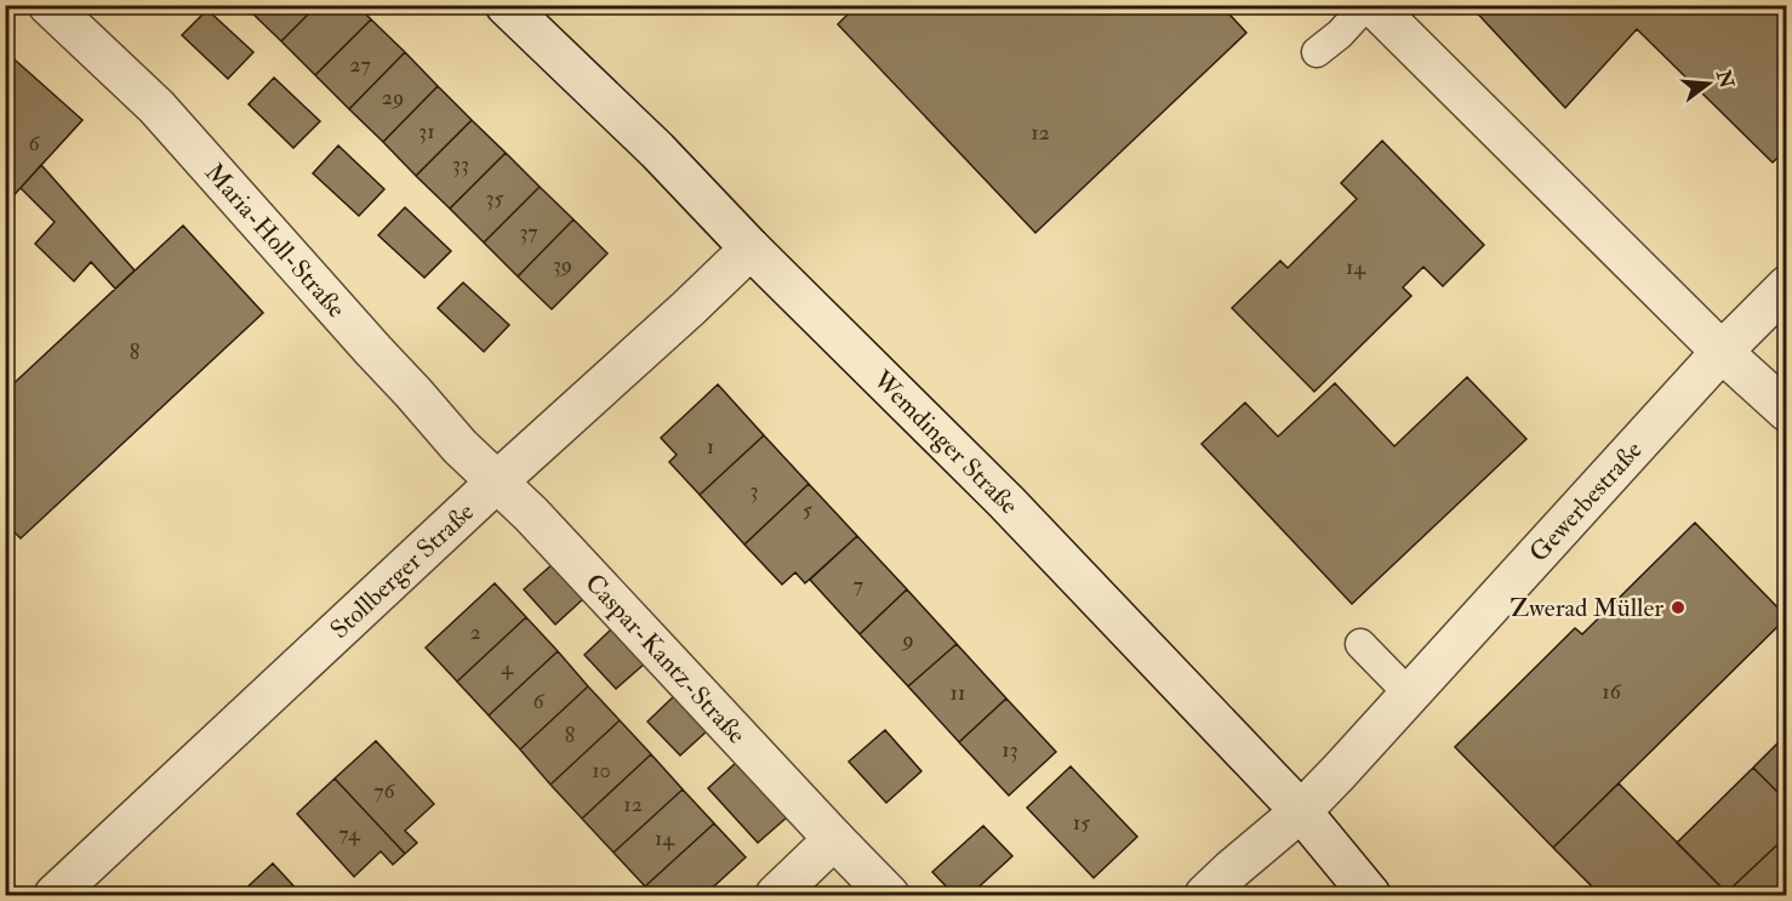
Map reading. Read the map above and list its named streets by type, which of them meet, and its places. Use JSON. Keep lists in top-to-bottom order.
{
  "streets": {
    "street": [
      "Maria-Holl-Straße",
      "Wemdinger Straße",
      "Gewerbestraße",
      "Stollberger Straße",
      "Caspar-Kantz-Straße"
    ]
  },
  "crossings": [
    ["Maria-Holl-Straße", "Stollberger Straße"],
    ["Maria-Holl-Straße", "Caspar-Kantz-Straße"],
    ["Wemdinger Straße", "Gewerbestraße"],
    ["Wemdinger Straße", "Stollberger Straße"],
    ["Stollberger Straße", "Caspar-Kantz-Straße"]
  ],
  "places": ["Zwerad Müller"],
  "house_numbers": [
    "27",
    "29",
    "31",
    "12",
    "6",
    "33",
    "35",
    "37",
    "39",
    "14",
    "8",
    "1",
    "3",
    "5",
    "7",
    "2",
    "9",
    "4",
    "16",
    "11",
    "6",
    "8",
    "13",
    "10",
    "76",
    "12",
    "15",
    "74",
    "14"
  ],
  "north": "right"
}
